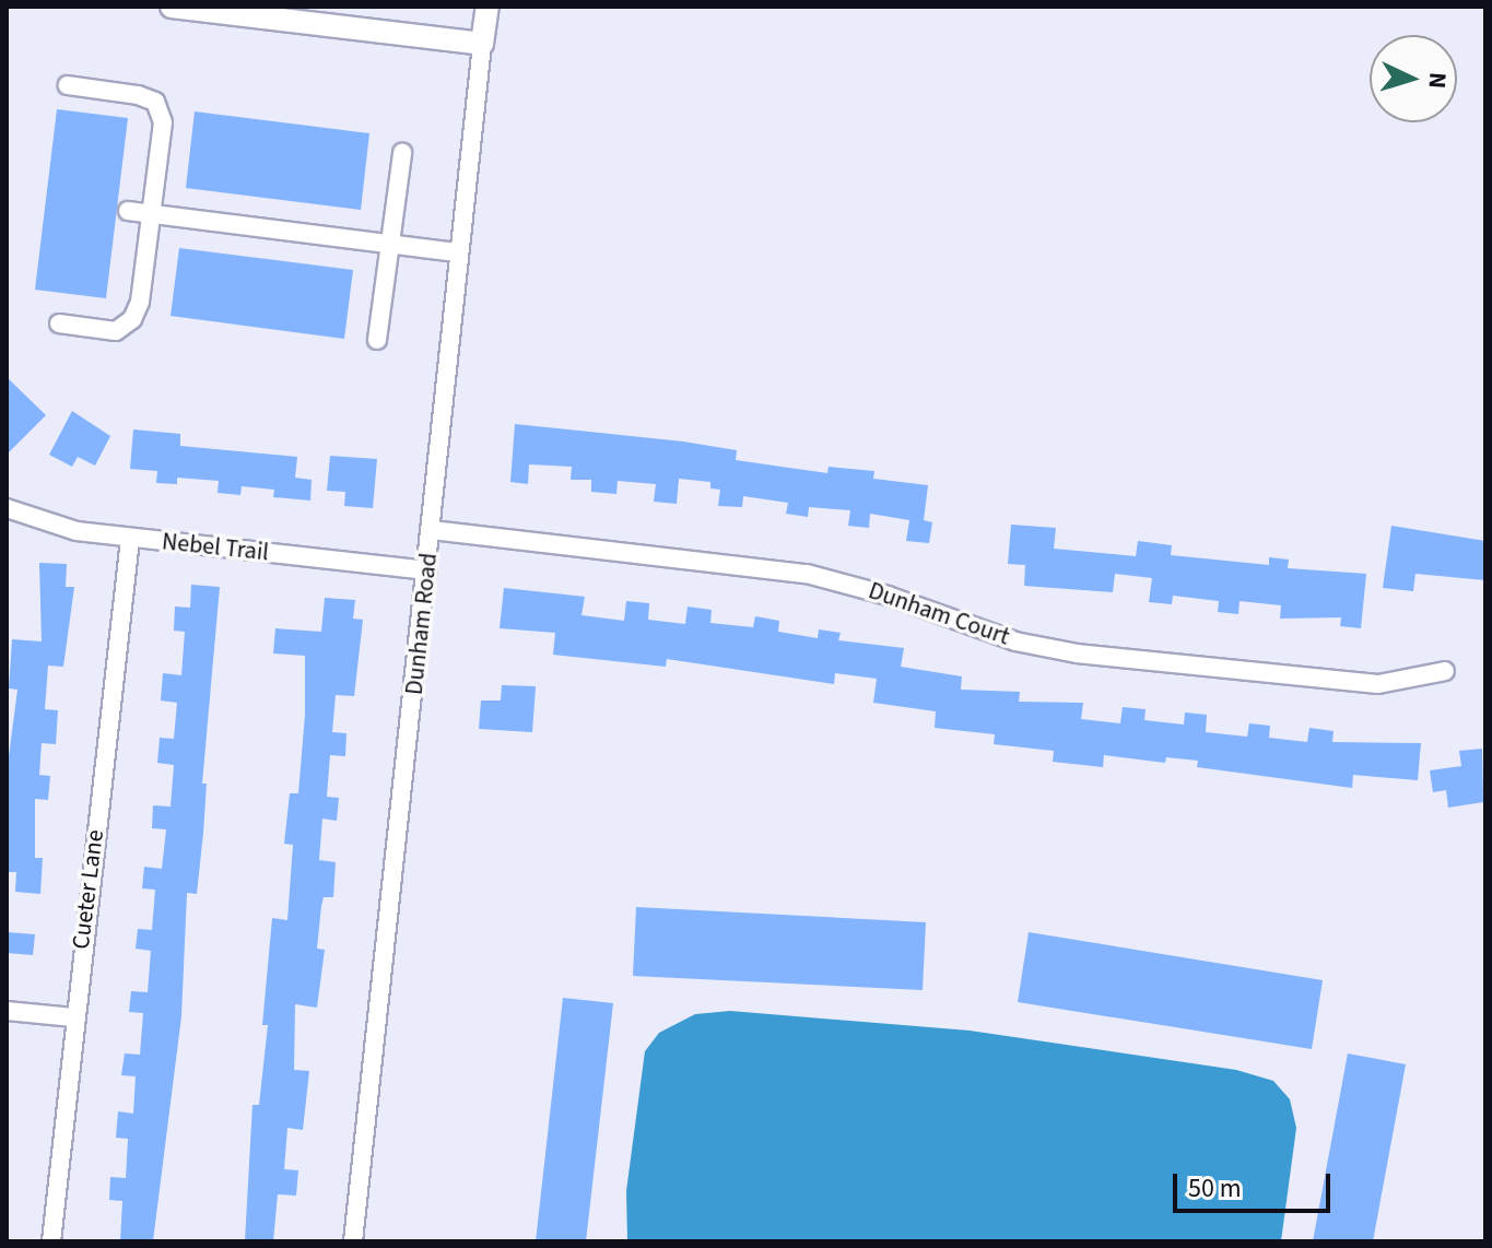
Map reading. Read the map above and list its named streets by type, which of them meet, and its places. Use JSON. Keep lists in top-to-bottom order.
{
  "streets": {
    "street": [
      "Nebel Trail",
      "Dunham Court",
      "Dunham Road",
      "Cueter Lane"
    ]
  },
  "crossings": [
    ["Nebel Trail", "Dunham Road"],
    ["Nebel Trail", "Cueter Lane"],
    ["Dunham Court", "Dunham Road"]
  ],
  "scale_bar": "50 m",
  "north": "right"
}
